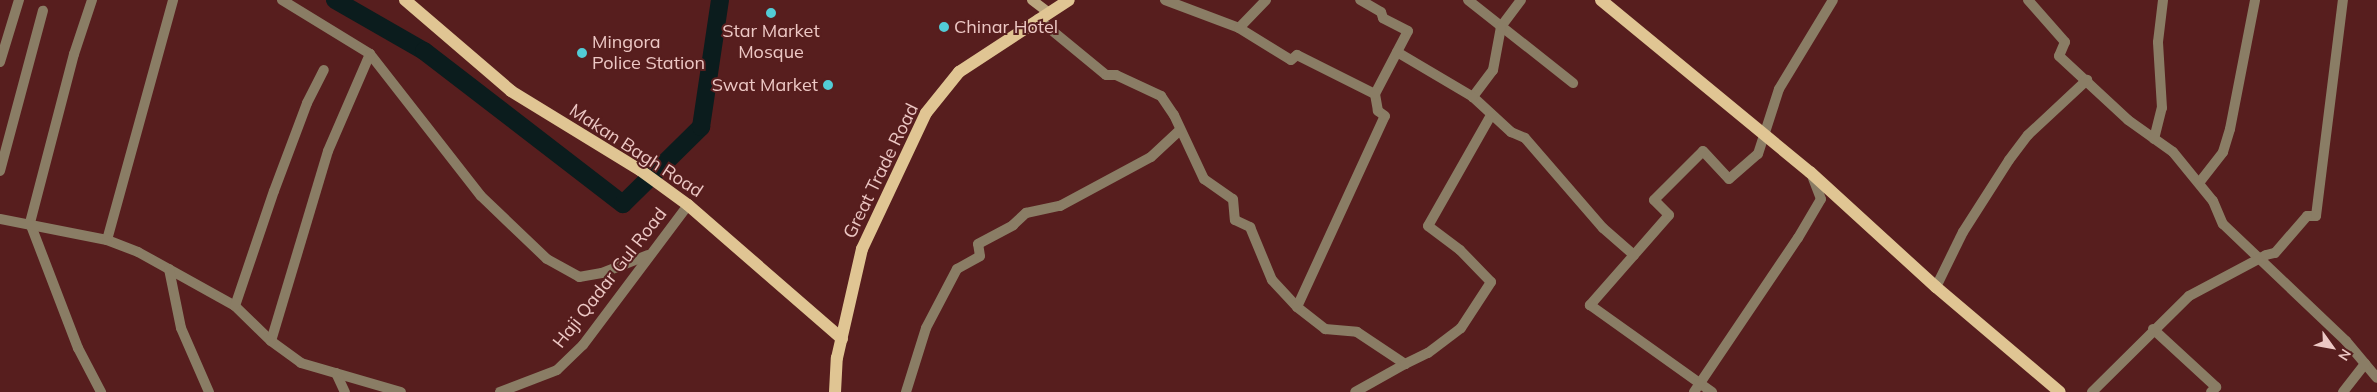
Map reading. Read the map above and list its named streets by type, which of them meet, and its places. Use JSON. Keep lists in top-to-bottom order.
{
  "streets": {
    "main road": ["Makan Bagh Road", "Great Trade Road"],
    "street": ["Haji Qadar Gul Road"]
  },
  "crossings": [
    ["Makan Bagh Road", "Great Trade Road"],
    ["Makan Bagh Road", "Haji Qadar Gul Road"]
  ],
  "places": [
    "Star Market Mosque",
    "Chinar Hotel",
    "Mingora Police Station",
    "Swat Market"
  ],
  "north": "bottom right"
}
